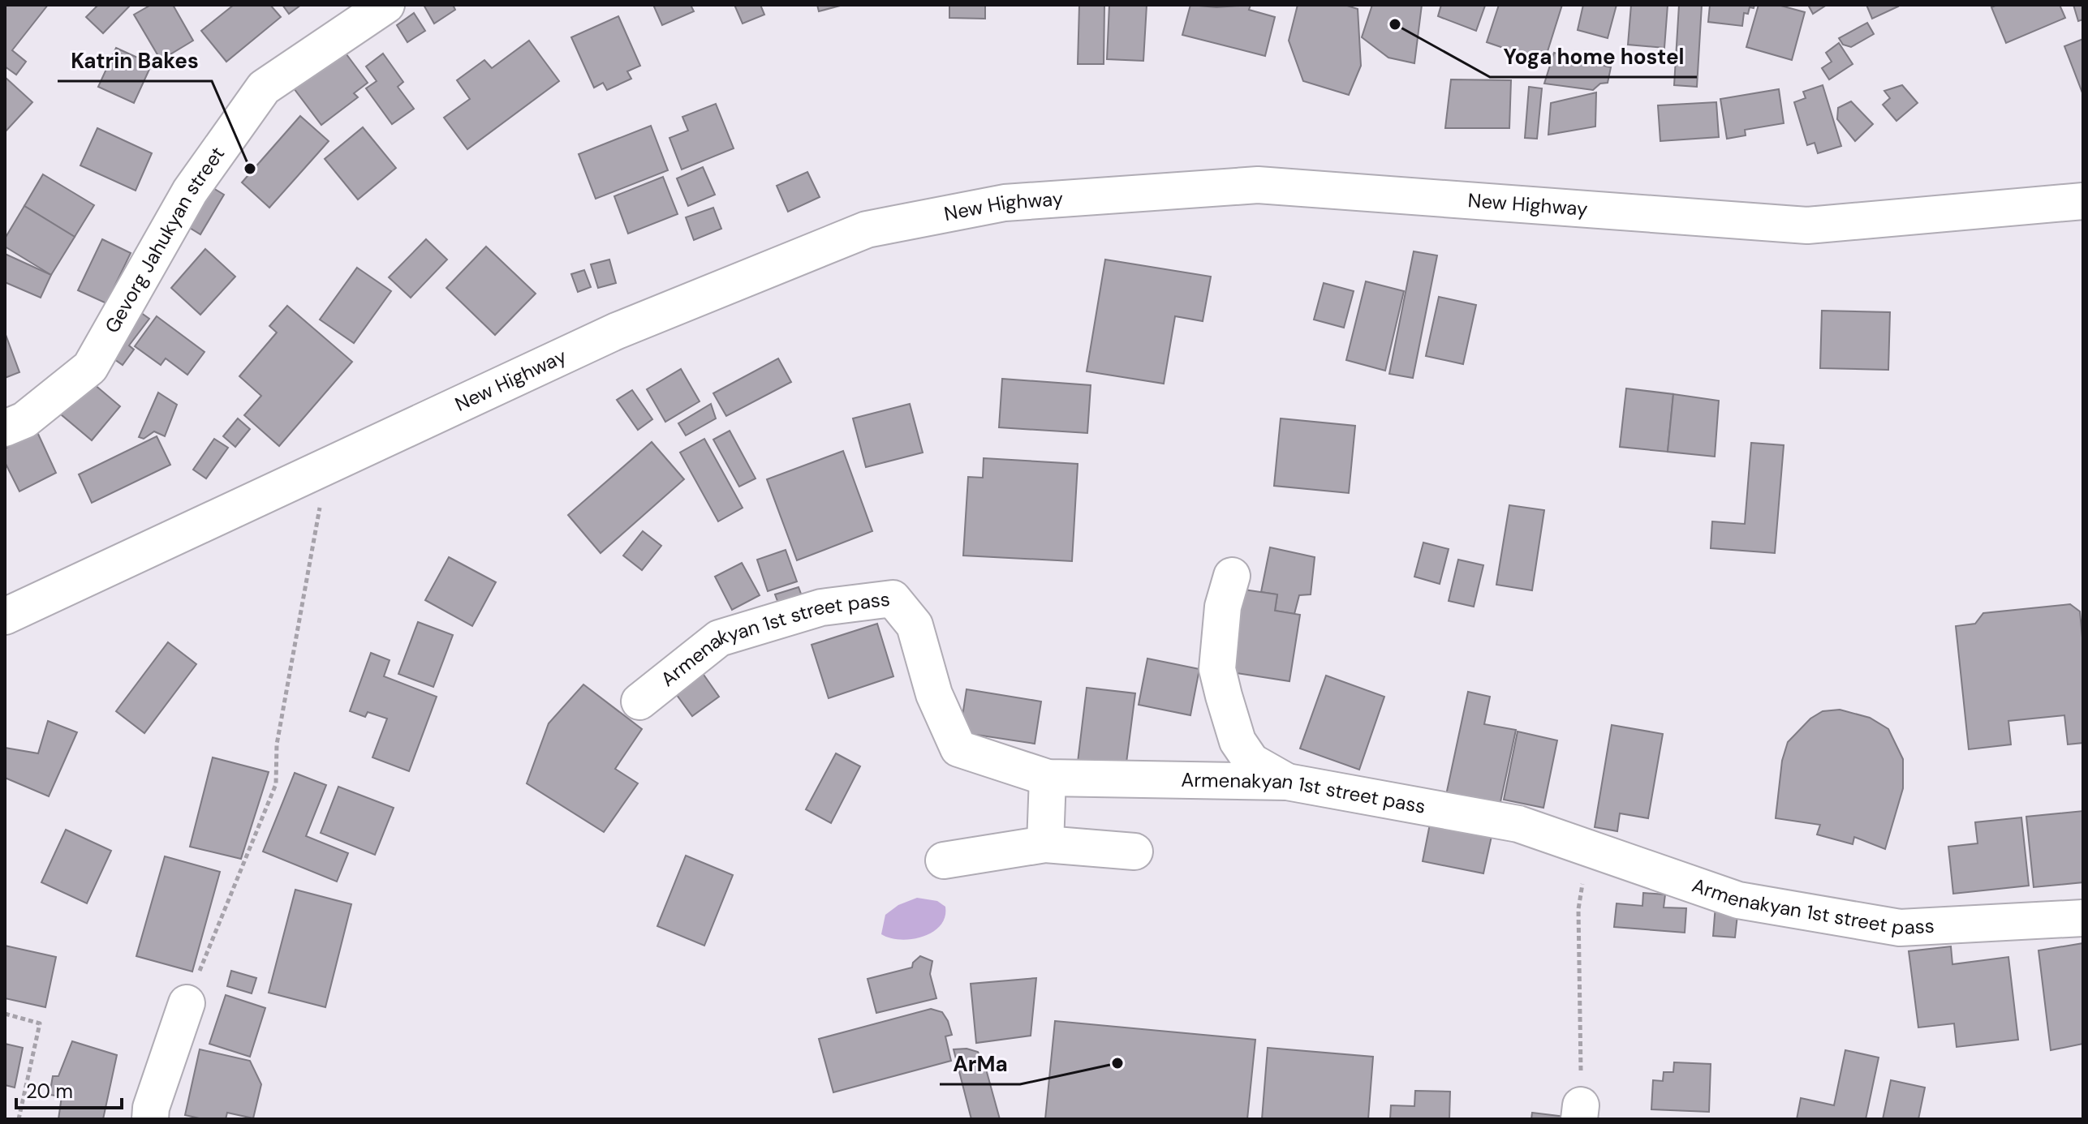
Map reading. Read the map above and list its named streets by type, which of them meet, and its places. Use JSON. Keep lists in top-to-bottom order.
{
  "streets": {
    "street": ["New Highway", "Gevorg Jahukyan street", "Armenakyan 1st street pass"]
  },
  "places": ["Yoga home hostel", "Katrin Bakes", "ArMa"],
  "scale_bar": "20 m"
}
